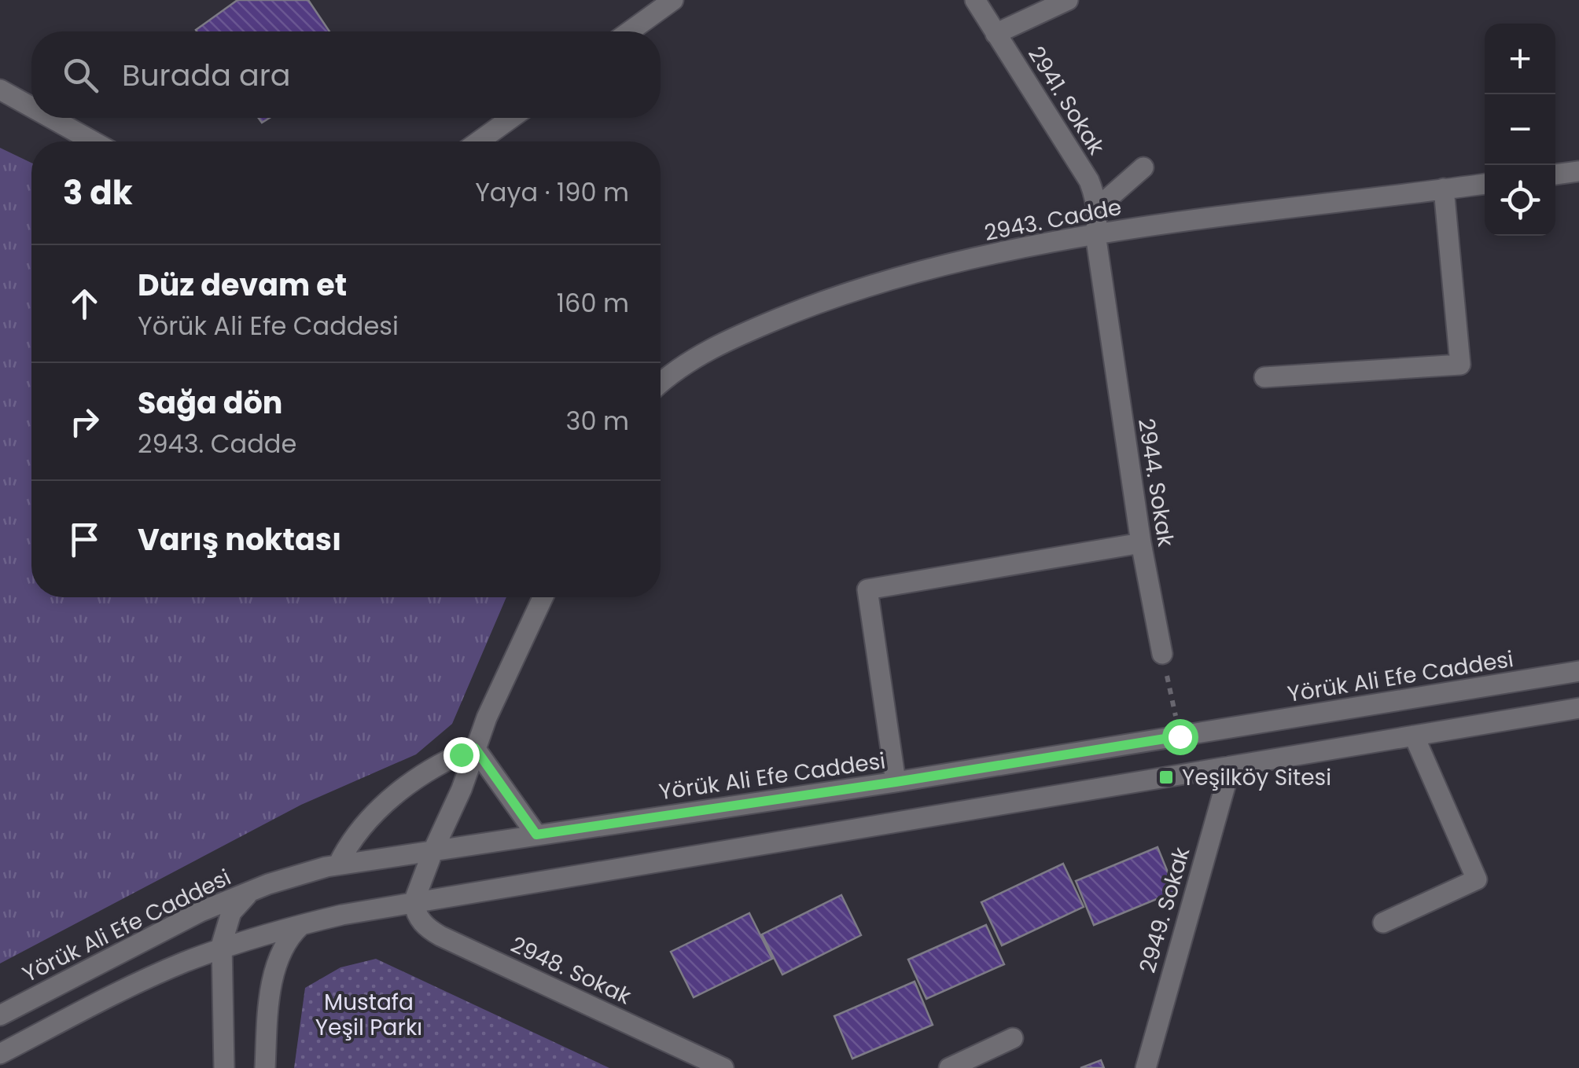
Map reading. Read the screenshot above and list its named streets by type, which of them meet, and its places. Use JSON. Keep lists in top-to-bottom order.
{
  "streets": {
    "street": [
      "2941. Sokak",
      "2943. Cadde",
      "2944. Sokak",
      "Yörük Ali Efe Caddesi",
      "2949. Sokak",
      "2948. Sokak"
    ]
  },
  "crossings": [
    ["2941. Sokak", "2943. Cadde"],
    ["2941. Sokak", "2944. Sokak"],
    ["2943. Cadde", "2944. Sokak"]
  ],
  "parks": ["Mustafa Yeşil Parkı"],
  "places": {
    "transit": ["Yeşilköy Sitesi"]
  },
  "page": {
    "map_buttons": ["+", "−"],
    "search": "Burada ara",
    "heading": ["3 dk", "Yaya · 190 m"],
    "list": [
      ["Düz devam et", "Yörük Ali Efe Caddesi", "160 m"],
      ["Sağa dön", "2943. Cadde", "30 m"],
      "Varış noktası"
    ]
  }
}
